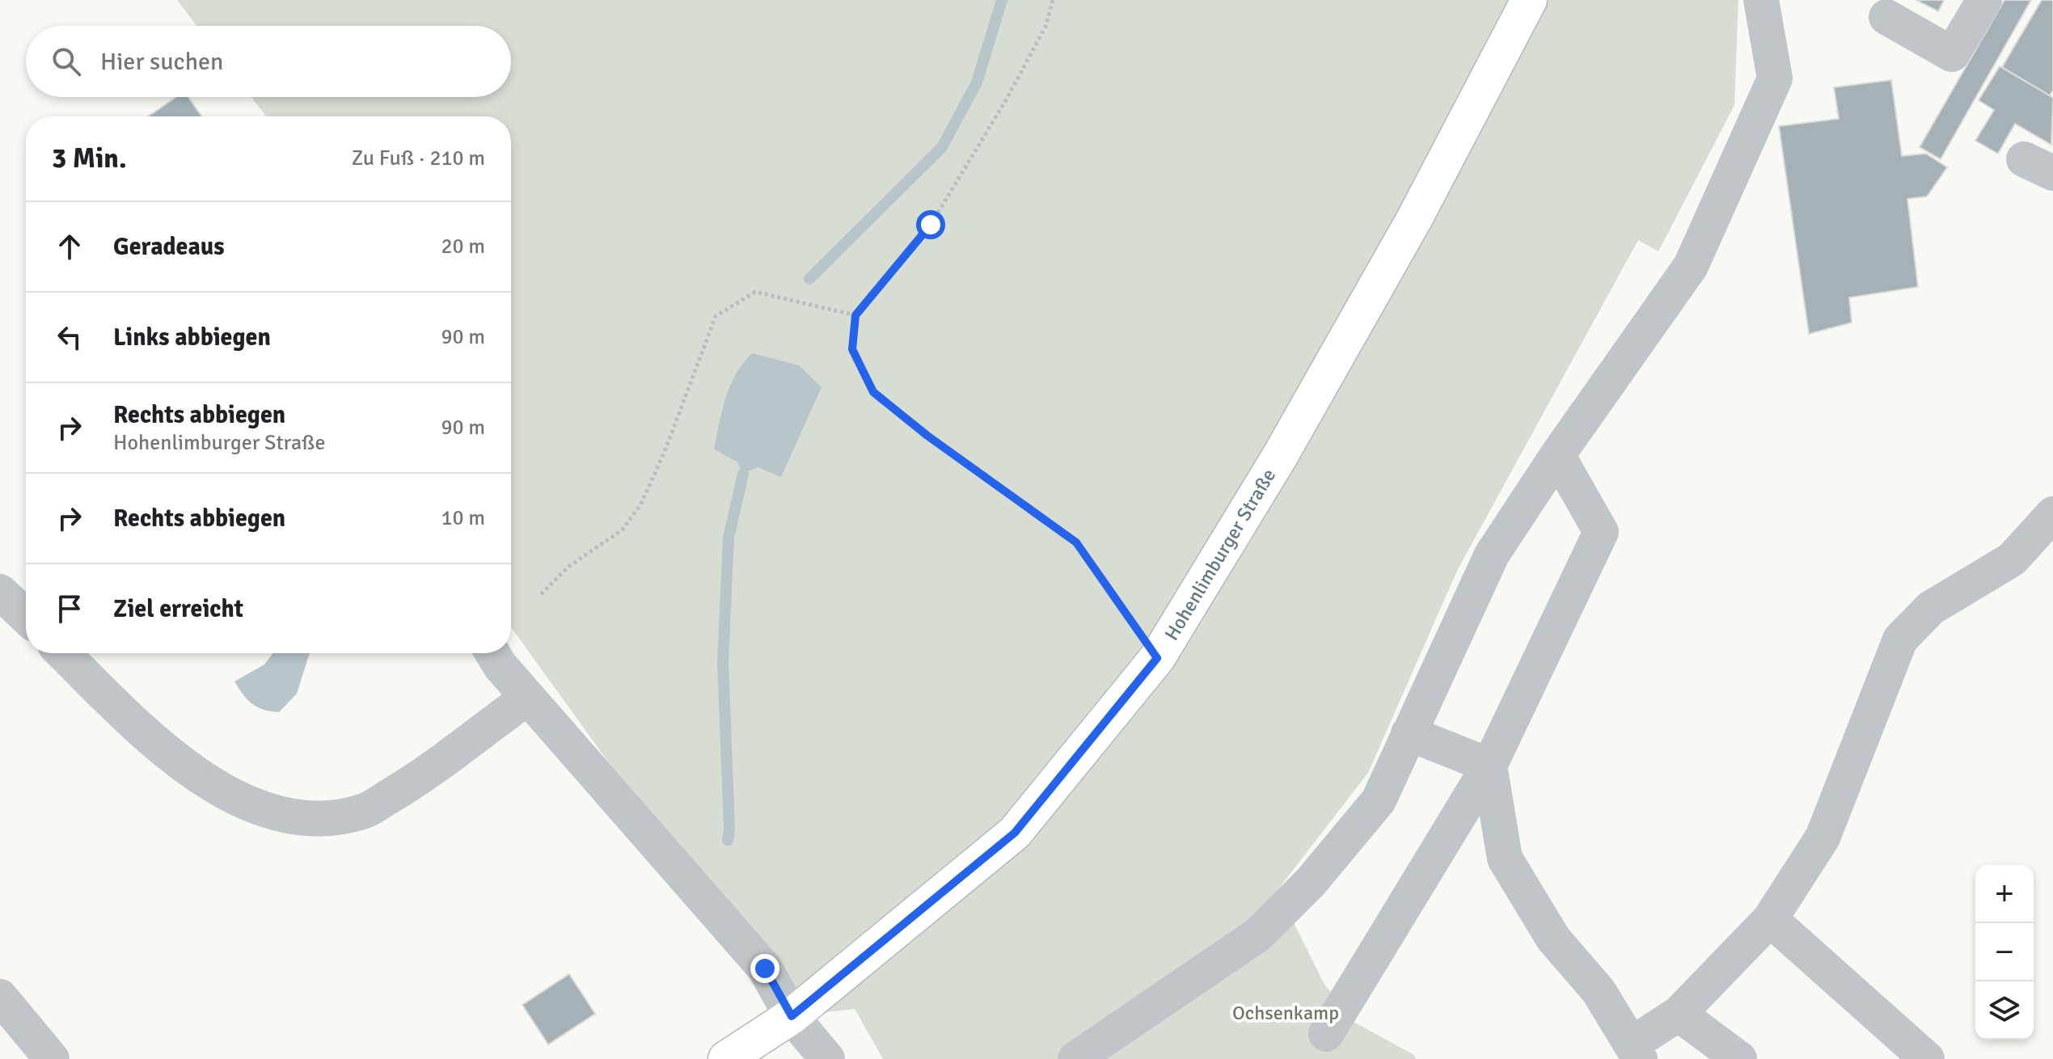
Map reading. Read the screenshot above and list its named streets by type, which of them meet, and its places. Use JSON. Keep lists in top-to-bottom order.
{
  "streets": {
    "main road": ["Hohenlimburger Straße"]
  },
  "parks": ["Ochsenkamp"],
  "page": {
    "search": "Hier suchen",
    "heading": ["3 Min.", "Zu Fuß · 210 m"],
    "list": [
      ["Geradeaus", "20 m"],
      ["Links abbiegen", "90 m"],
      ["Rechts abbiegen", "Hohenlimburger Straße", "90 m"],
      ["Rechts abbiegen", "10 m"],
      "Ziel erreicht"
    ],
    "map_buttons": ["+", "−"]
  }
}
